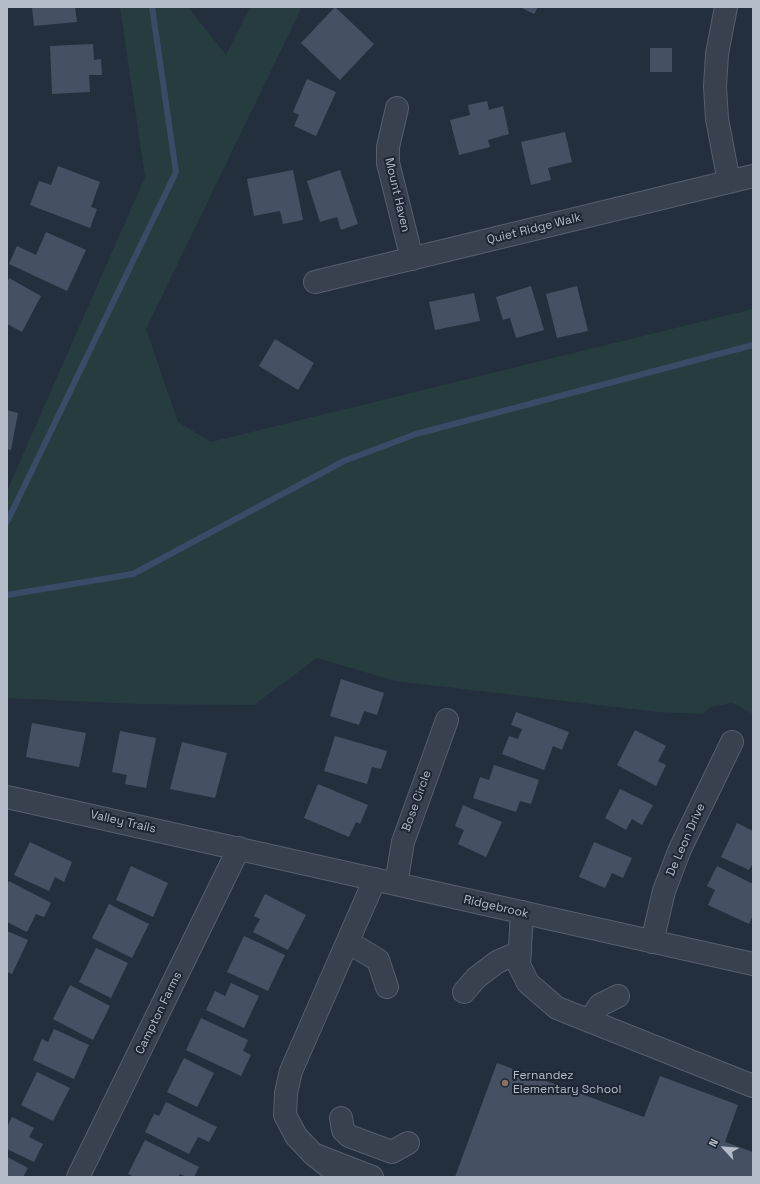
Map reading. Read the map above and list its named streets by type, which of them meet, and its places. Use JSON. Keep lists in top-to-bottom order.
{
  "streets": {
    "street": [
      "Mount Haven",
      "Quiet Ridge Walk",
      "Bose Circle",
      "Valley Trails",
      "De Leon Drive",
      "Ridgebrook",
      "Campton Farms"
    ]
  },
  "crossings": [
    ["Mount Haven", "Quiet Ridge Walk"],
    ["Bose Circle", "Ridgebrook"],
    ["Valley Trails", "Ridgebrook"],
    ["Valley Trails", "Campton Farms"],
    ["De Leon Drive", "Ridgebrook"],
    ["Ridgebrook", "Campton Farms"]
  ],
  "places": ["Fernandez Elementary School"],
  "north": "top left"
}
